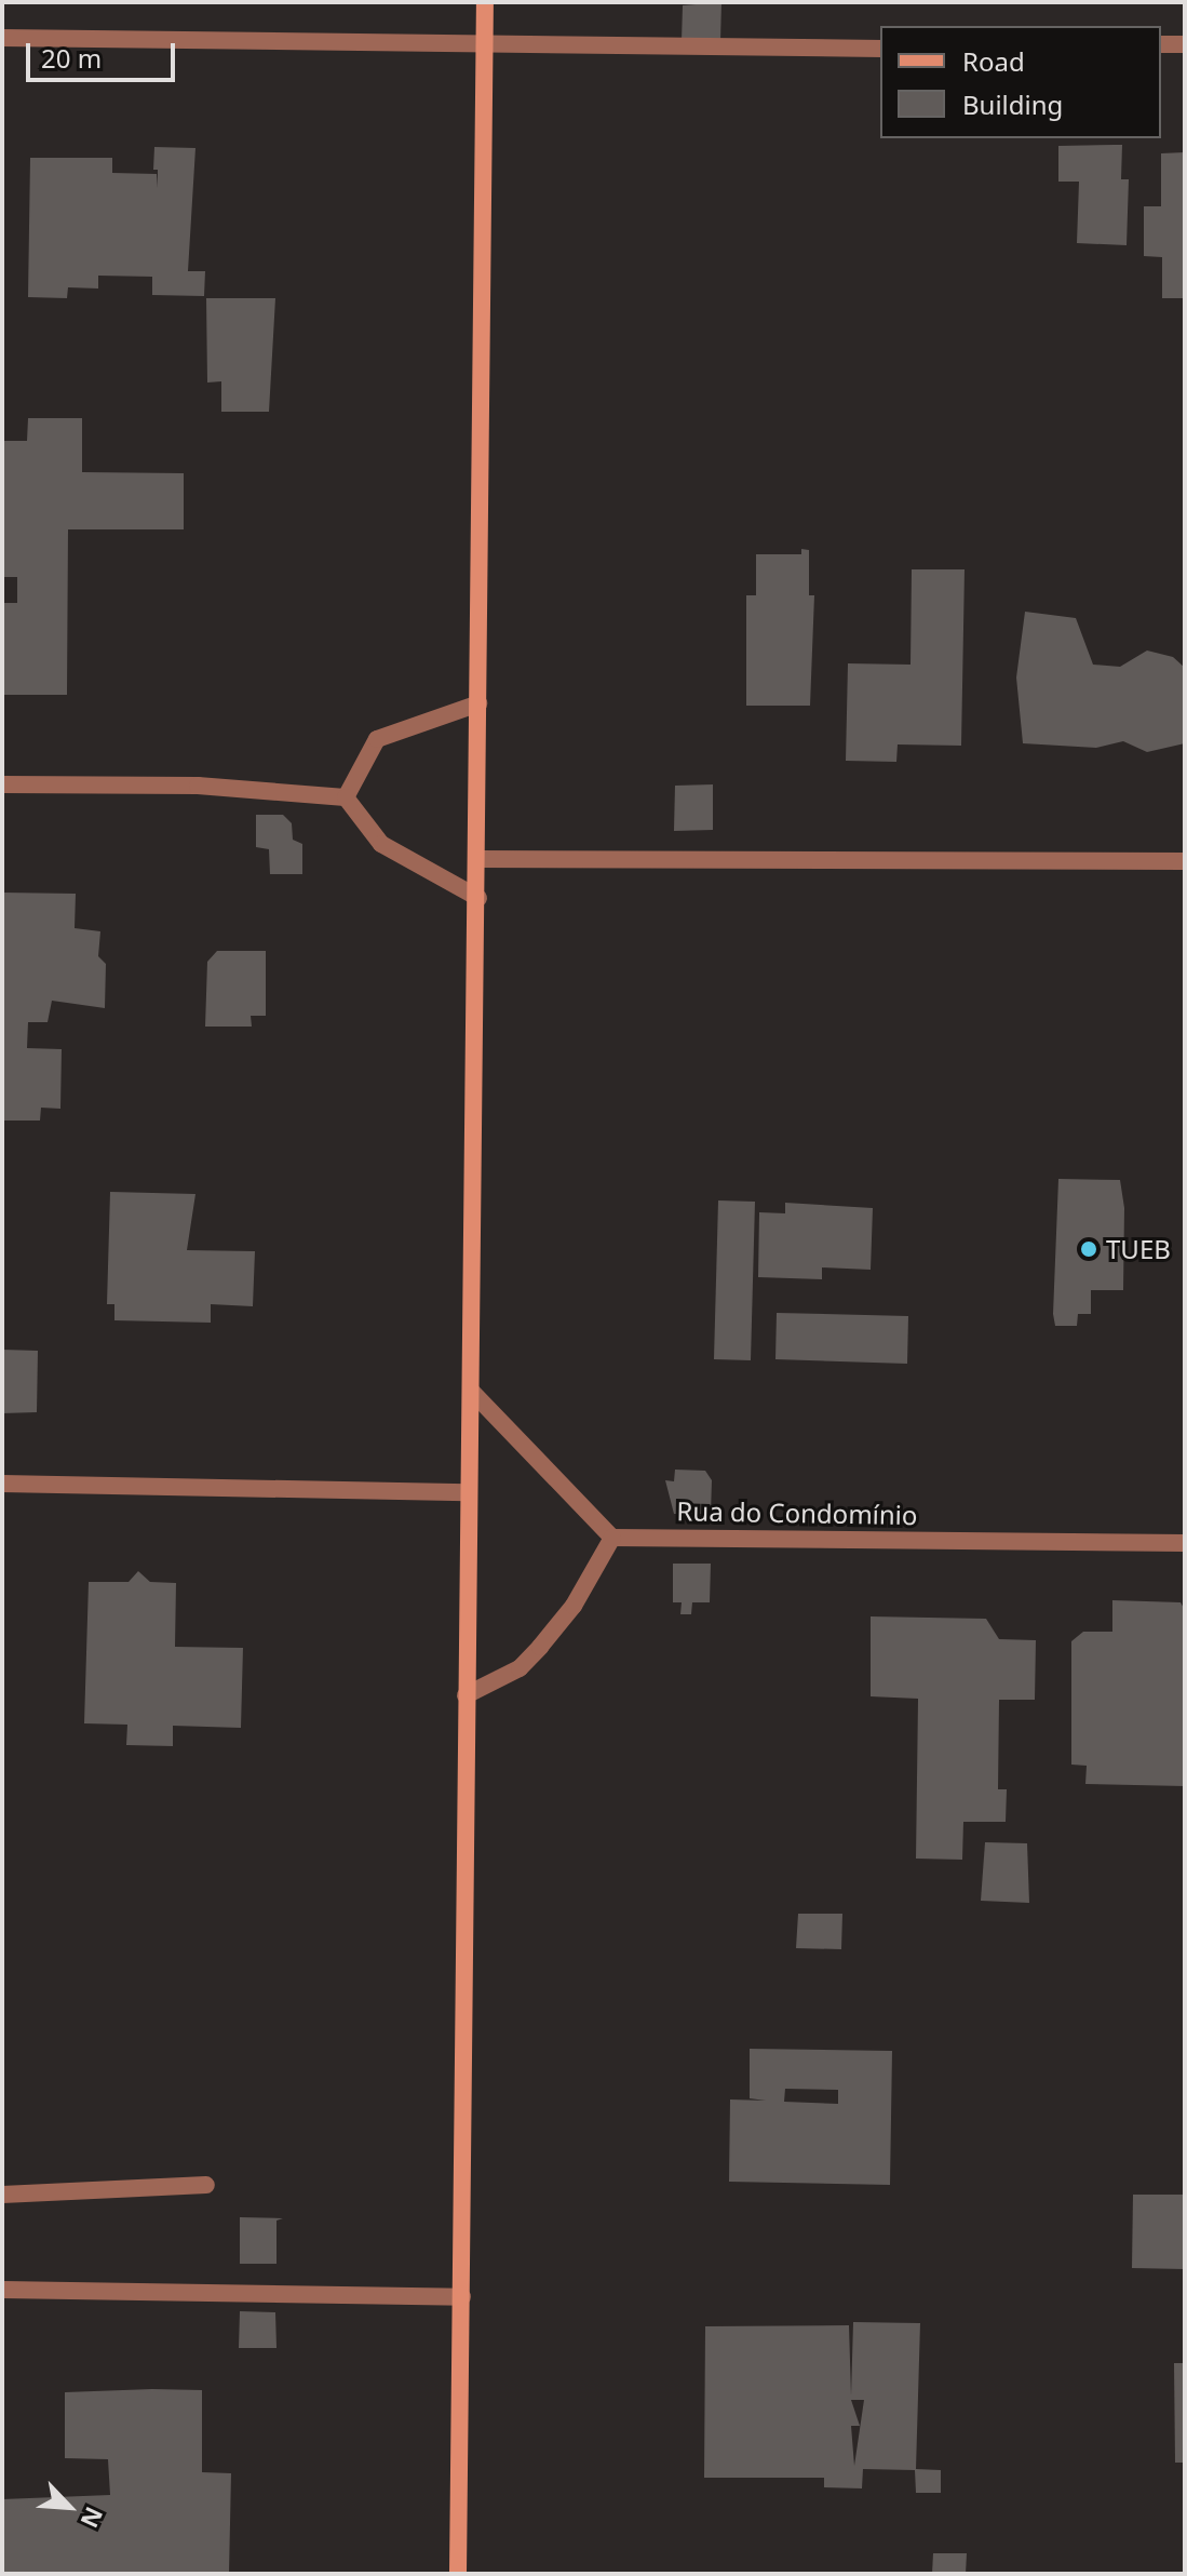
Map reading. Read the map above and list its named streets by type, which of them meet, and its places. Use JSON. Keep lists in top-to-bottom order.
{
  "streets": {
    "street": ["Rua do Condomínio"]
  },
  "places": ["TUEB"],
  "legend": ["Road", "Building"],
  "scale_bar": "20 m",
  "north": "bottom right"
}
